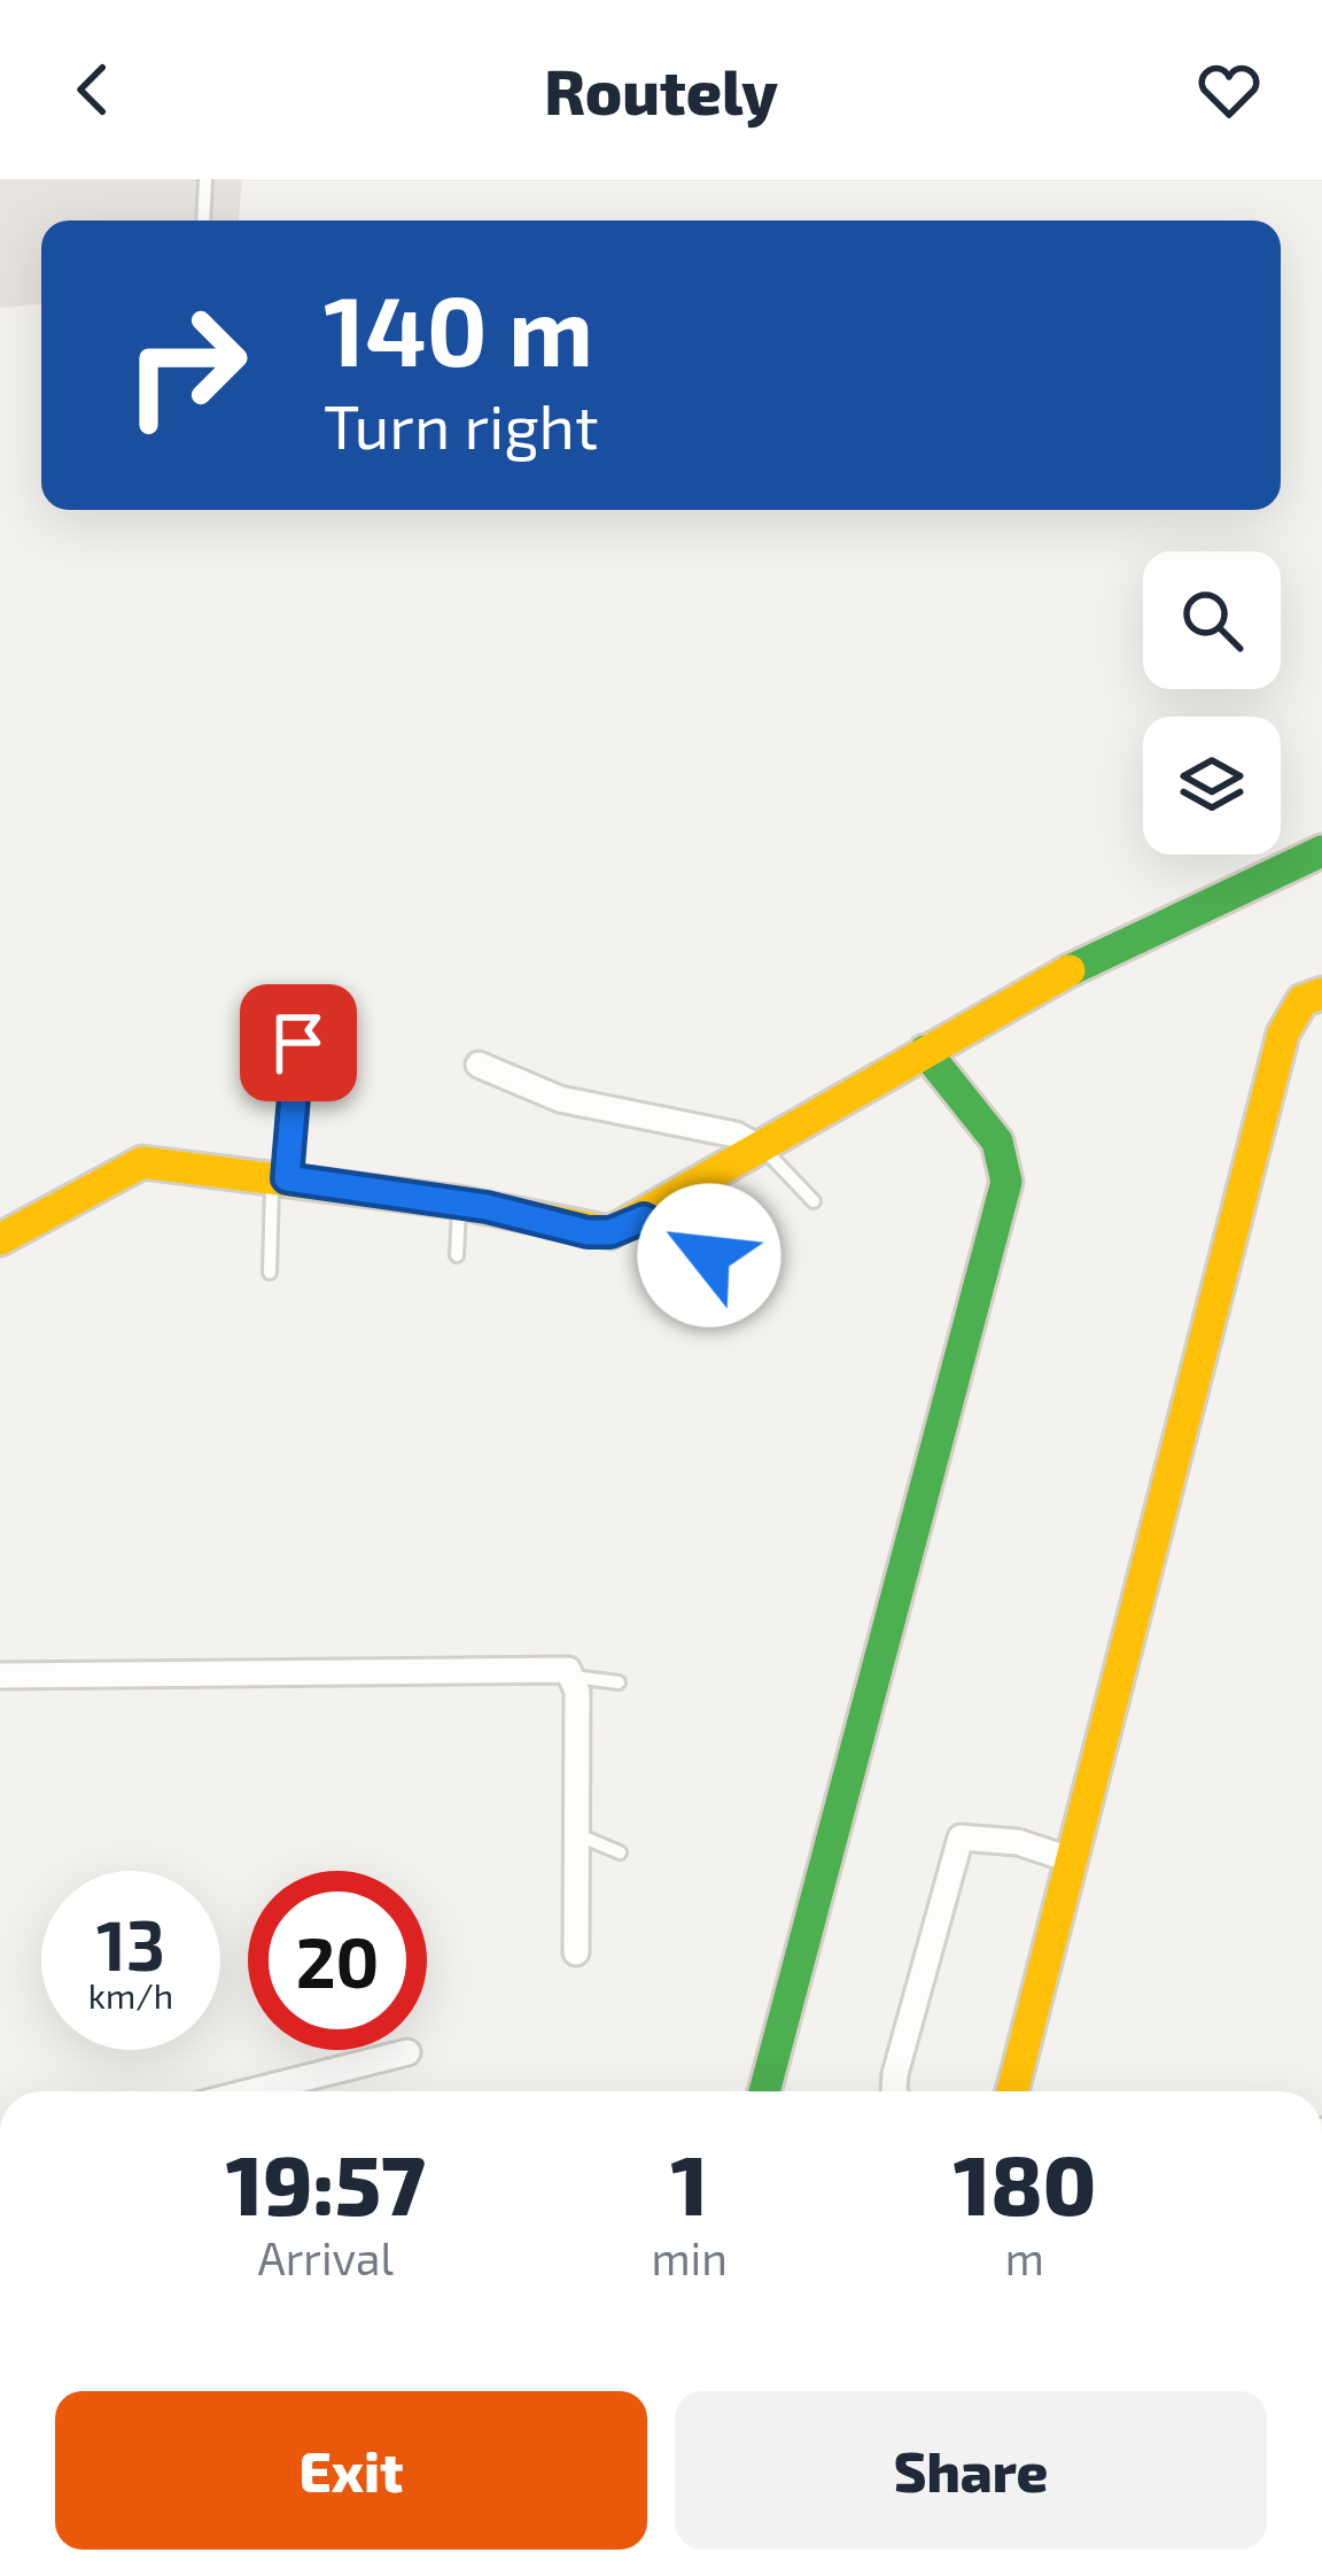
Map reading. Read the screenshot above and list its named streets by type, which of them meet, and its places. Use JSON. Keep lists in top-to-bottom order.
{
  "page": {
    "header": "Routely",
    "turn": ["140 m", "Turn right"],
    "speed": "13 km/h",
    "limit": "20",
    "eta": [
      "19:57",
      "Arrival",
      "1",
      "min",
      "180",
      "m"
    ],
    "buttons": ["Exit", "Share"]
  }
}
